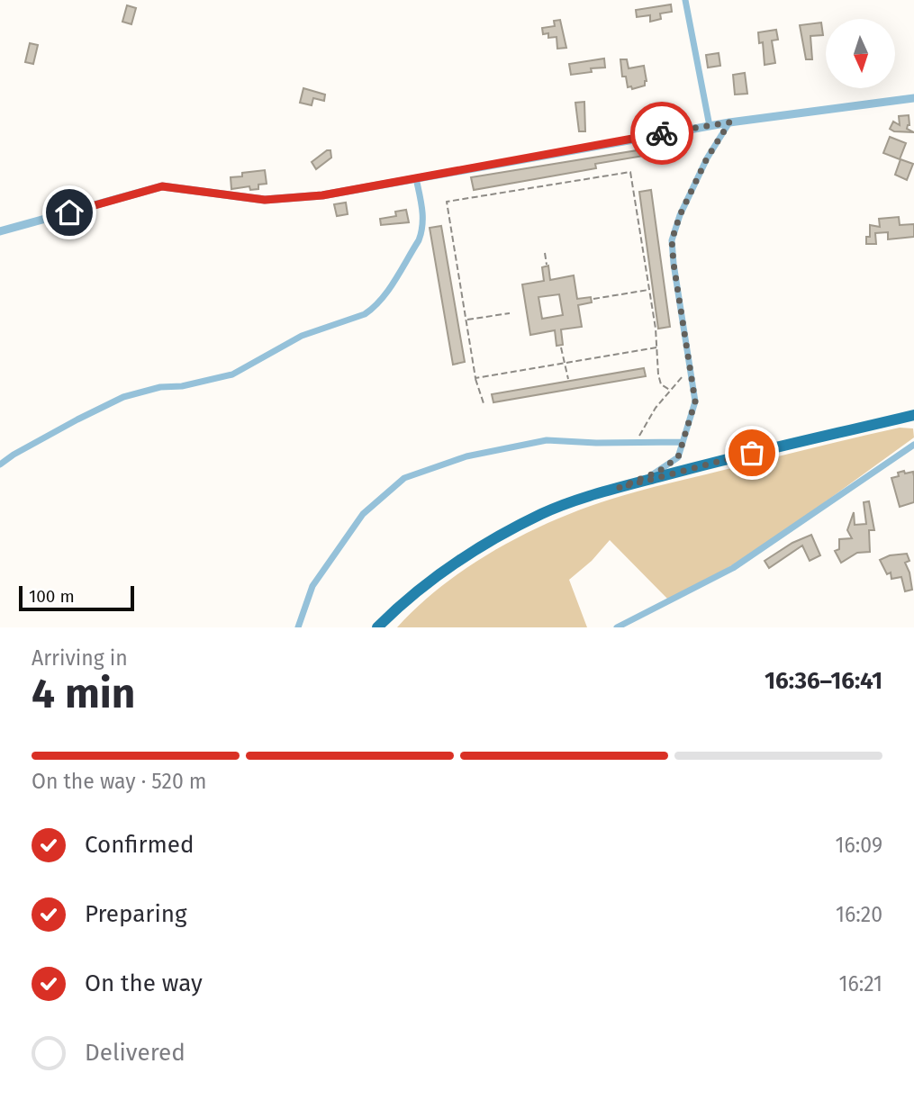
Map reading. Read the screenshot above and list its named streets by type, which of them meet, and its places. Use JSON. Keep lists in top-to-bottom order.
{
  "scale_bar": "100 m",
  "north": "bottom",
  "page": {
    "scale": "100 m",
    "heading": ["4 min", "Arriving in", "16:36–16:41"],
    "bar": "On the way · 520 m",
    "list": [
      ["Confirmed", "16:09"],
      ["Preparing", "16:20"],
      ["On the way", "16:21"],
      "Delivered"
    ]
  }
}
